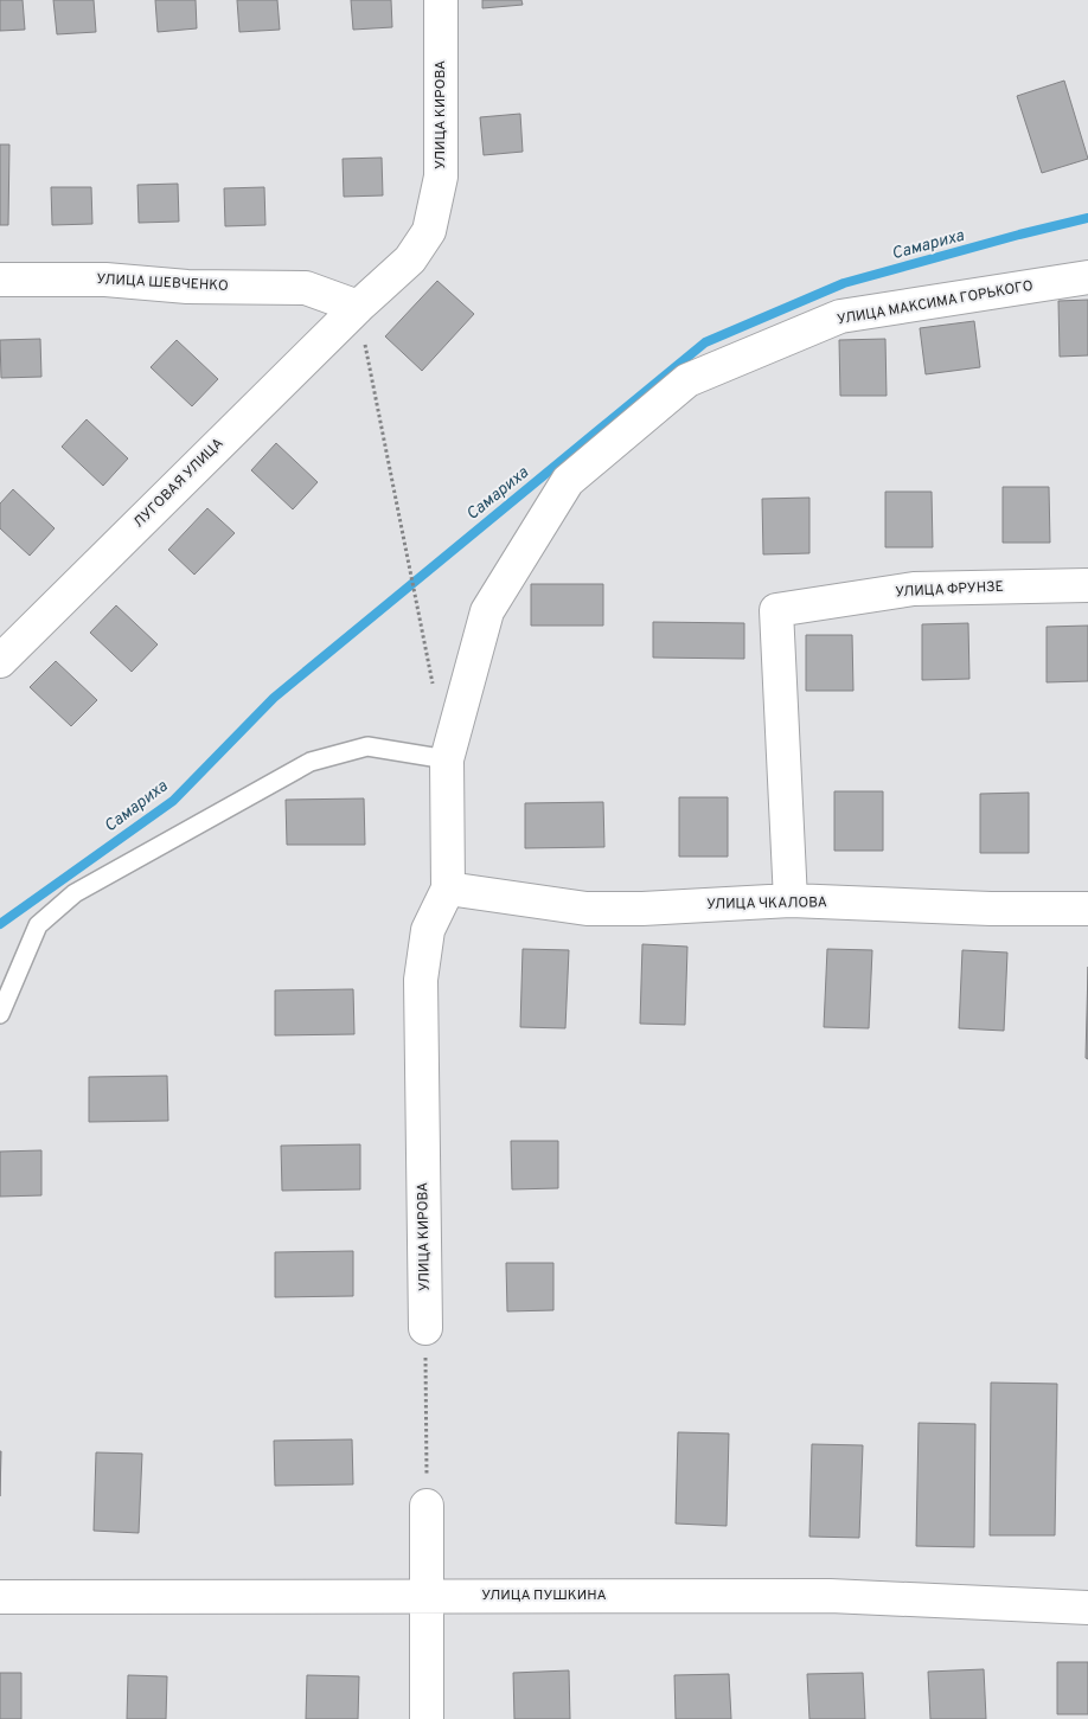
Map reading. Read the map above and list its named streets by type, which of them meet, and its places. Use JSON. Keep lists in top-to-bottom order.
{
  "streets": {
    "street": [
      "УЛИЦА КИРОВА",
      "УЛИЦА ШЕВЧЕНКО",
      "УЛИЦА МАКСИМА ГОРЬКОГО",
      "ЛУГОВАЯ УЛИЦА",
      "УЛИЦА ФРУНЗЕ",
      "УЛИЦА ЧКАЛОВА",
      "УЛИЦА ПУШКИНА"
    ]
  },
  "crossings": [
    ["УЛИЦА КИРОВА", "УЛИЦА ШЕВЧЕНКО"],
    ["УЛИЦА КИРОВА", "УЛИЦА МАКСИМА ГОРЬКОГО"],
    ["УЛИЦА КИРОВА", "ЛУГОВАЯ УЛИЦА"],
    ["УЛИЦА КИРОВА", "УЛИЦА ЧКАЛОВА"],
    ["УЛИЦА ШЕВЧЕНКО", "ЛУГОВАЯ УЛИЦА"],
    ["УЛИЦА ФРУНЗЕ", "УЛИЦА ЧКАЛОВА"]
  ],
  "water": ["Самариха"]
}
